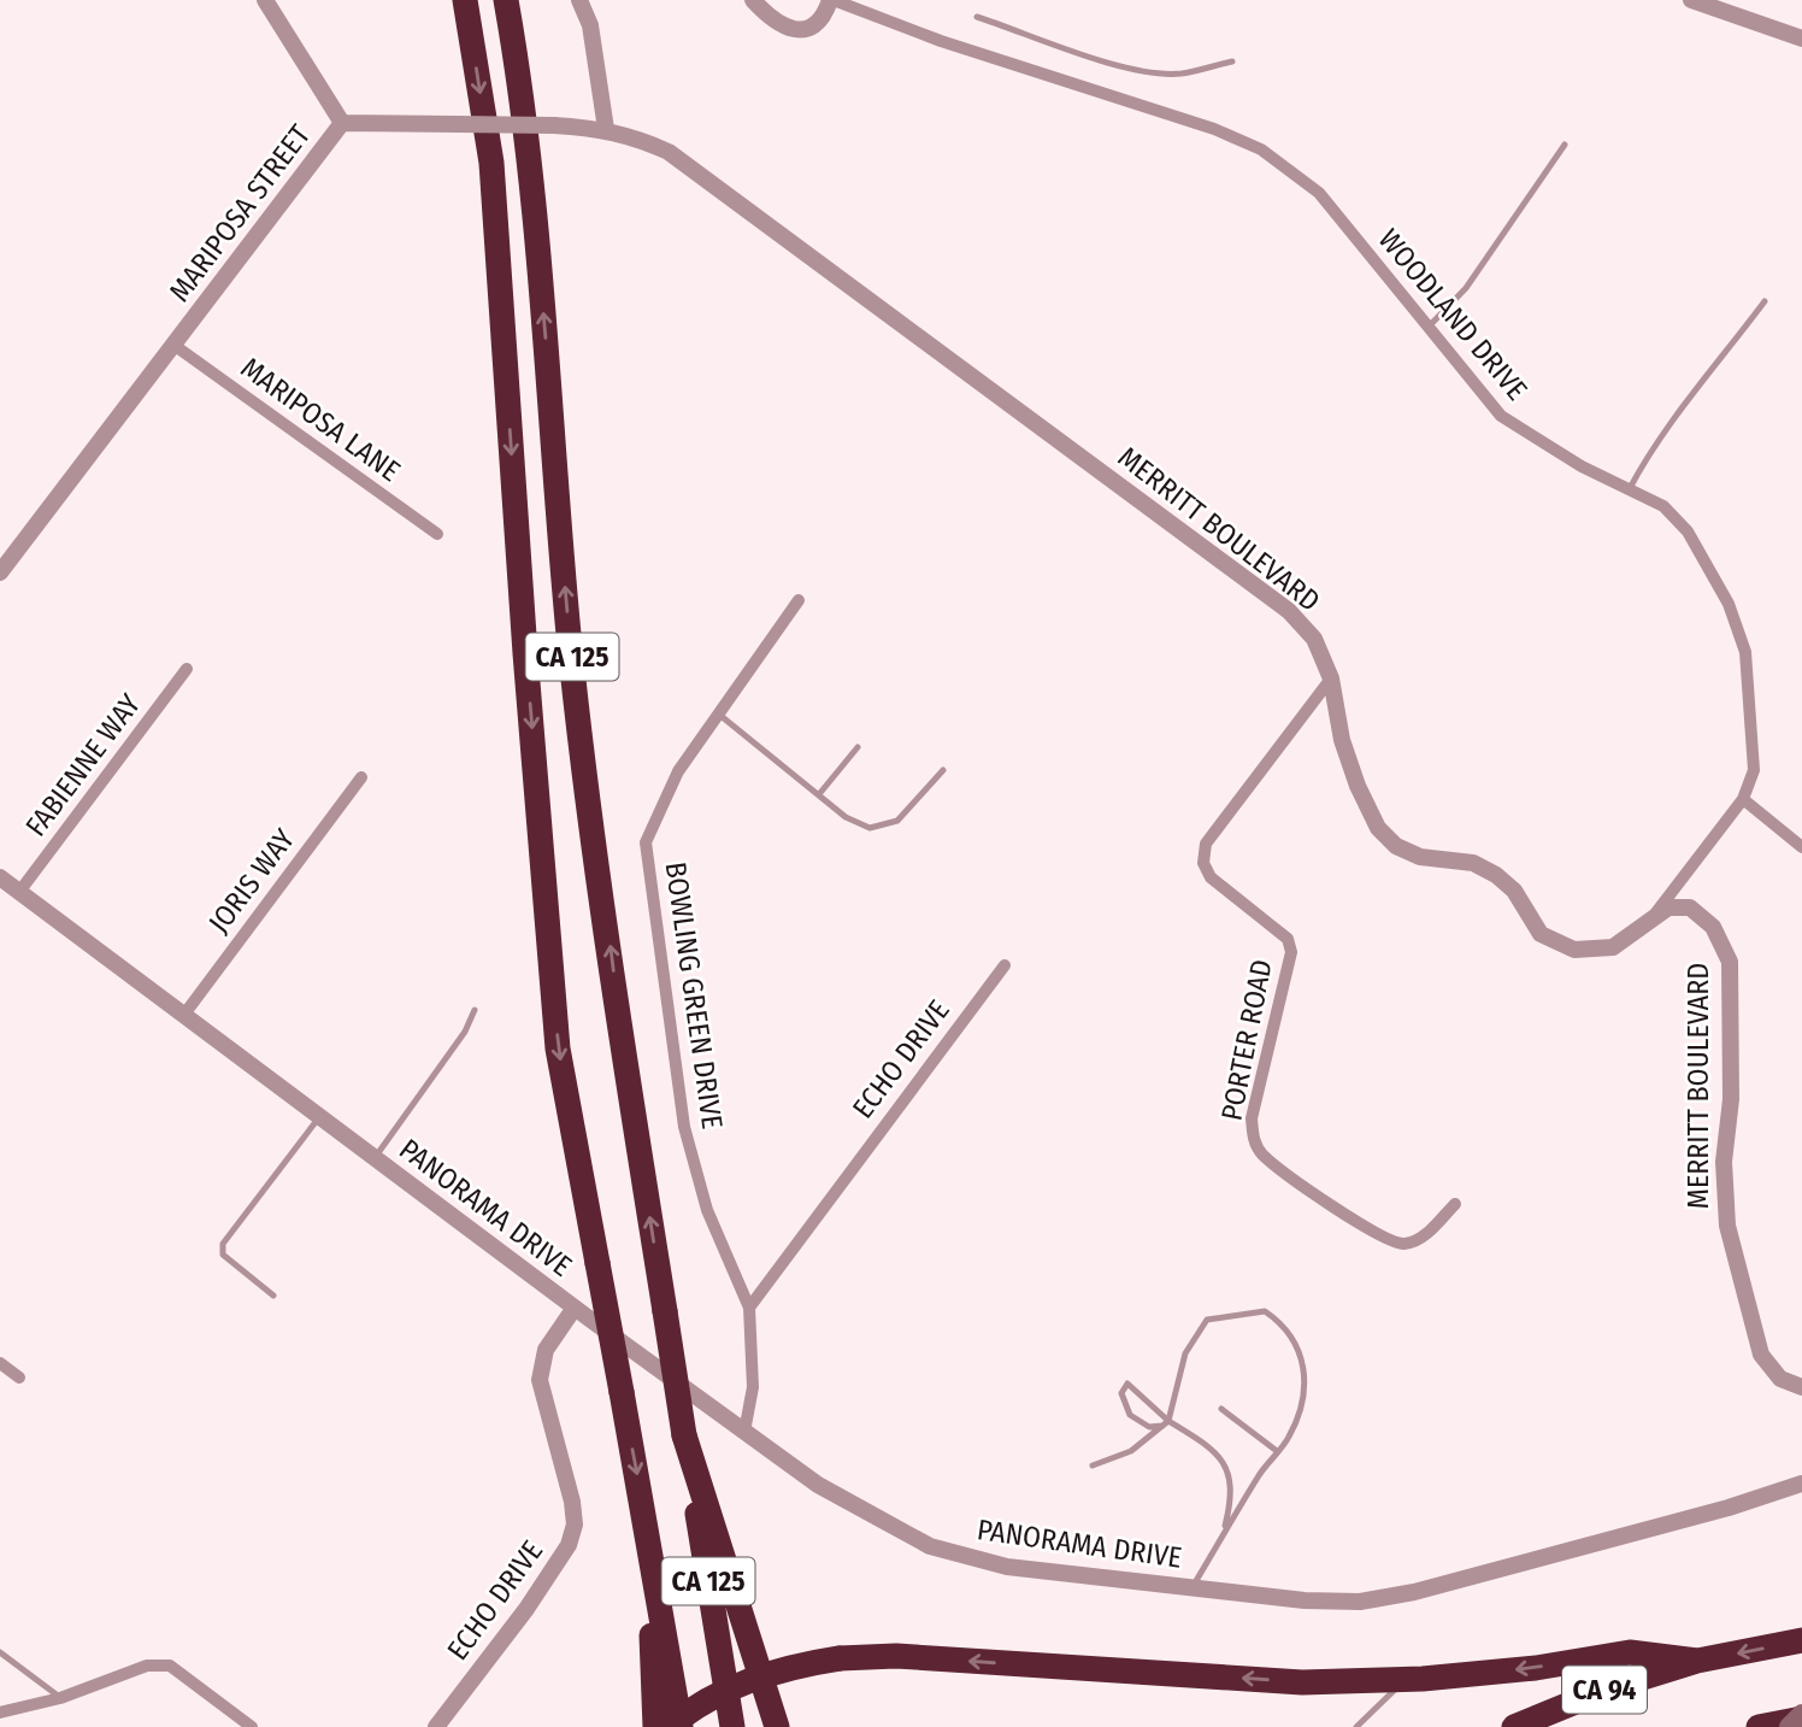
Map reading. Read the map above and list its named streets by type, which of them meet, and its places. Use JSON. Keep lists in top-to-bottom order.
{
  "streets": {
    "highway": ["CA 125", "CA 94"],
    "street": [
      "MARIPOSA STREET",
      "WOODLAND DRIVE",
      "MARIPOSA LANE",
      "MERRITT BOULEVARD",
      "FABIENNE WAY",
      "JORIS WAY",
      "BOWLING GREEN DRIVE",
      "PORTER ROAD",
      "ECHO DRIVE",
      "PANORAMA DRIVE"
    ]
  },
  "crossings": [
    ["MARIPOSA STREET", "MARIPOSA LANE"],
    ["MARIPOSA STREET", "MERRITT BOULEVARD"],
    ["WOODLAND DRIVE", "MERRITT BOULEVARD"],
    ["MERRITT BOULEVARD", "PORTER ROAD"],
    ["FABIENNE WAY", "PANORAMA DRIVE"],
    ["JORIS WAY", "PANORAMA DRIVE"],
    ["BOWLING GREEN DRIVE", "ECHO DRIVE"],
    ["BOWLING GREEN DRIVE", "PANORAMA DRIVE"],
    ["ECHO DRIVE", "PANORAMA DRIVE"]
  ]
}
